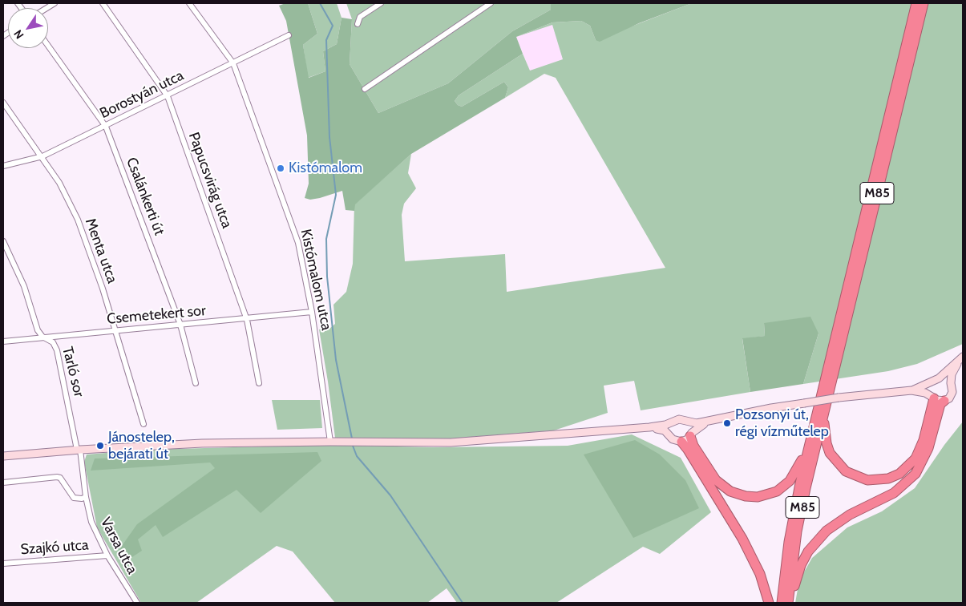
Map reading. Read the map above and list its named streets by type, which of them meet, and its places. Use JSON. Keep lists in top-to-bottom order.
{
  "streets": {
    "highway": ["M85"],
    "street": [
      "Borostyán utca",
      "Papucsvirág utca",
      "Csalánkerti út",
      "Menta utca",
      "Kistómalom utca",
      "Csemetekert sor",
      "Tarló sor",
      "Varsa utca",
      "Szajkó utca"
    ]
  },
  "crossings": [
    ["Borostyán utca", "Papucsvirág utca"],
    ["Borostyán utca", "Csalánkerti út"],
    ["Borostyán utca", "Menta utca"],
    ["Borostyán utca", "Kistómalom utca"],
    ["Papucsvirág utca", "Csemetekert sor"],
    ["Csalánkerti út", "Csemetekert sor"],
    ["Menta utca", "Csemetekert sor"],
    ["Kistómalom utca", "Csemetekert sor"],
    ["Csemetekert sor", "Tarló sor"],
    ["Tarló sor", "Varsa utca"],
    ["Varsa utca", "Szajkó utca"]
  ],
  "places": ["Kistómalom", "Pozsonyi út, régi vízműtelep", "Jánostelep, bejárati út"],
  "north": "bottom left"
}
